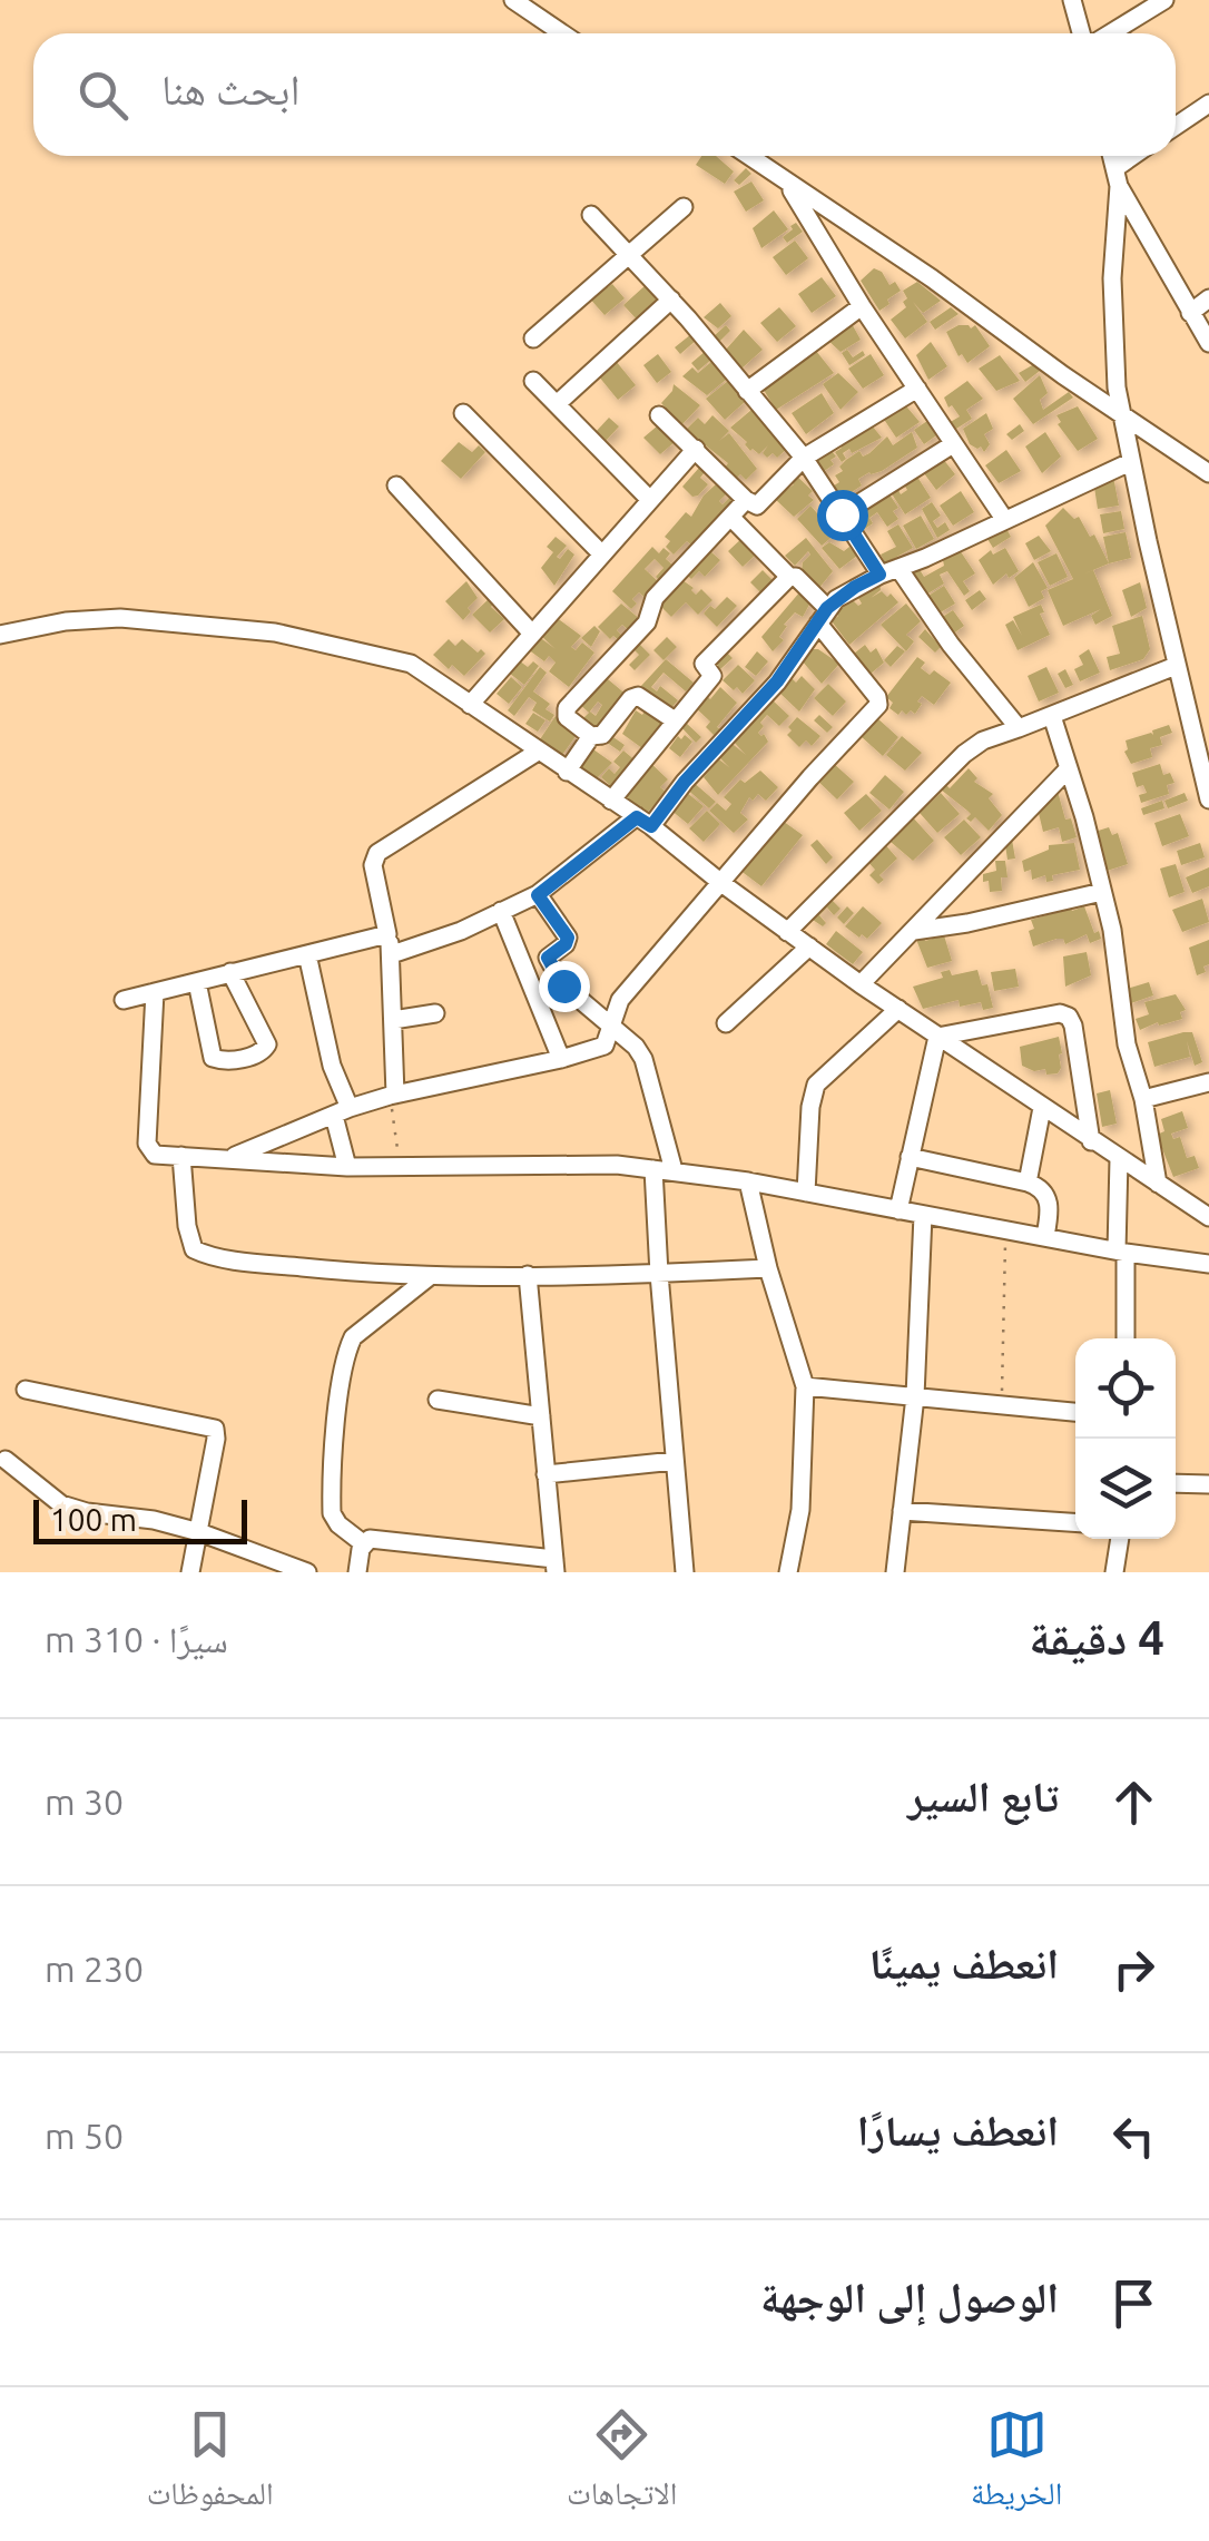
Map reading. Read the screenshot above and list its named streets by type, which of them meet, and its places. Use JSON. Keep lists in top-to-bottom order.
{
  "scale_bar": "100 m",
  "page": {
    "search": "ابحث هنا",
    "scale": "100 m",
    "heading": ["4 دقيقة", "سيرًا · 310 m"],
    "list": [
      ["تابع السير", "30 m"],
      ["انعطف يمينًا", "230 m"],
      ["انعطف يسارًا", "50 m"],
      "الوصول إلى الوجهة"
    ],
    "nav": ["الخريطة", "الاتجاهات", "المحفوظات"]
  }
}
